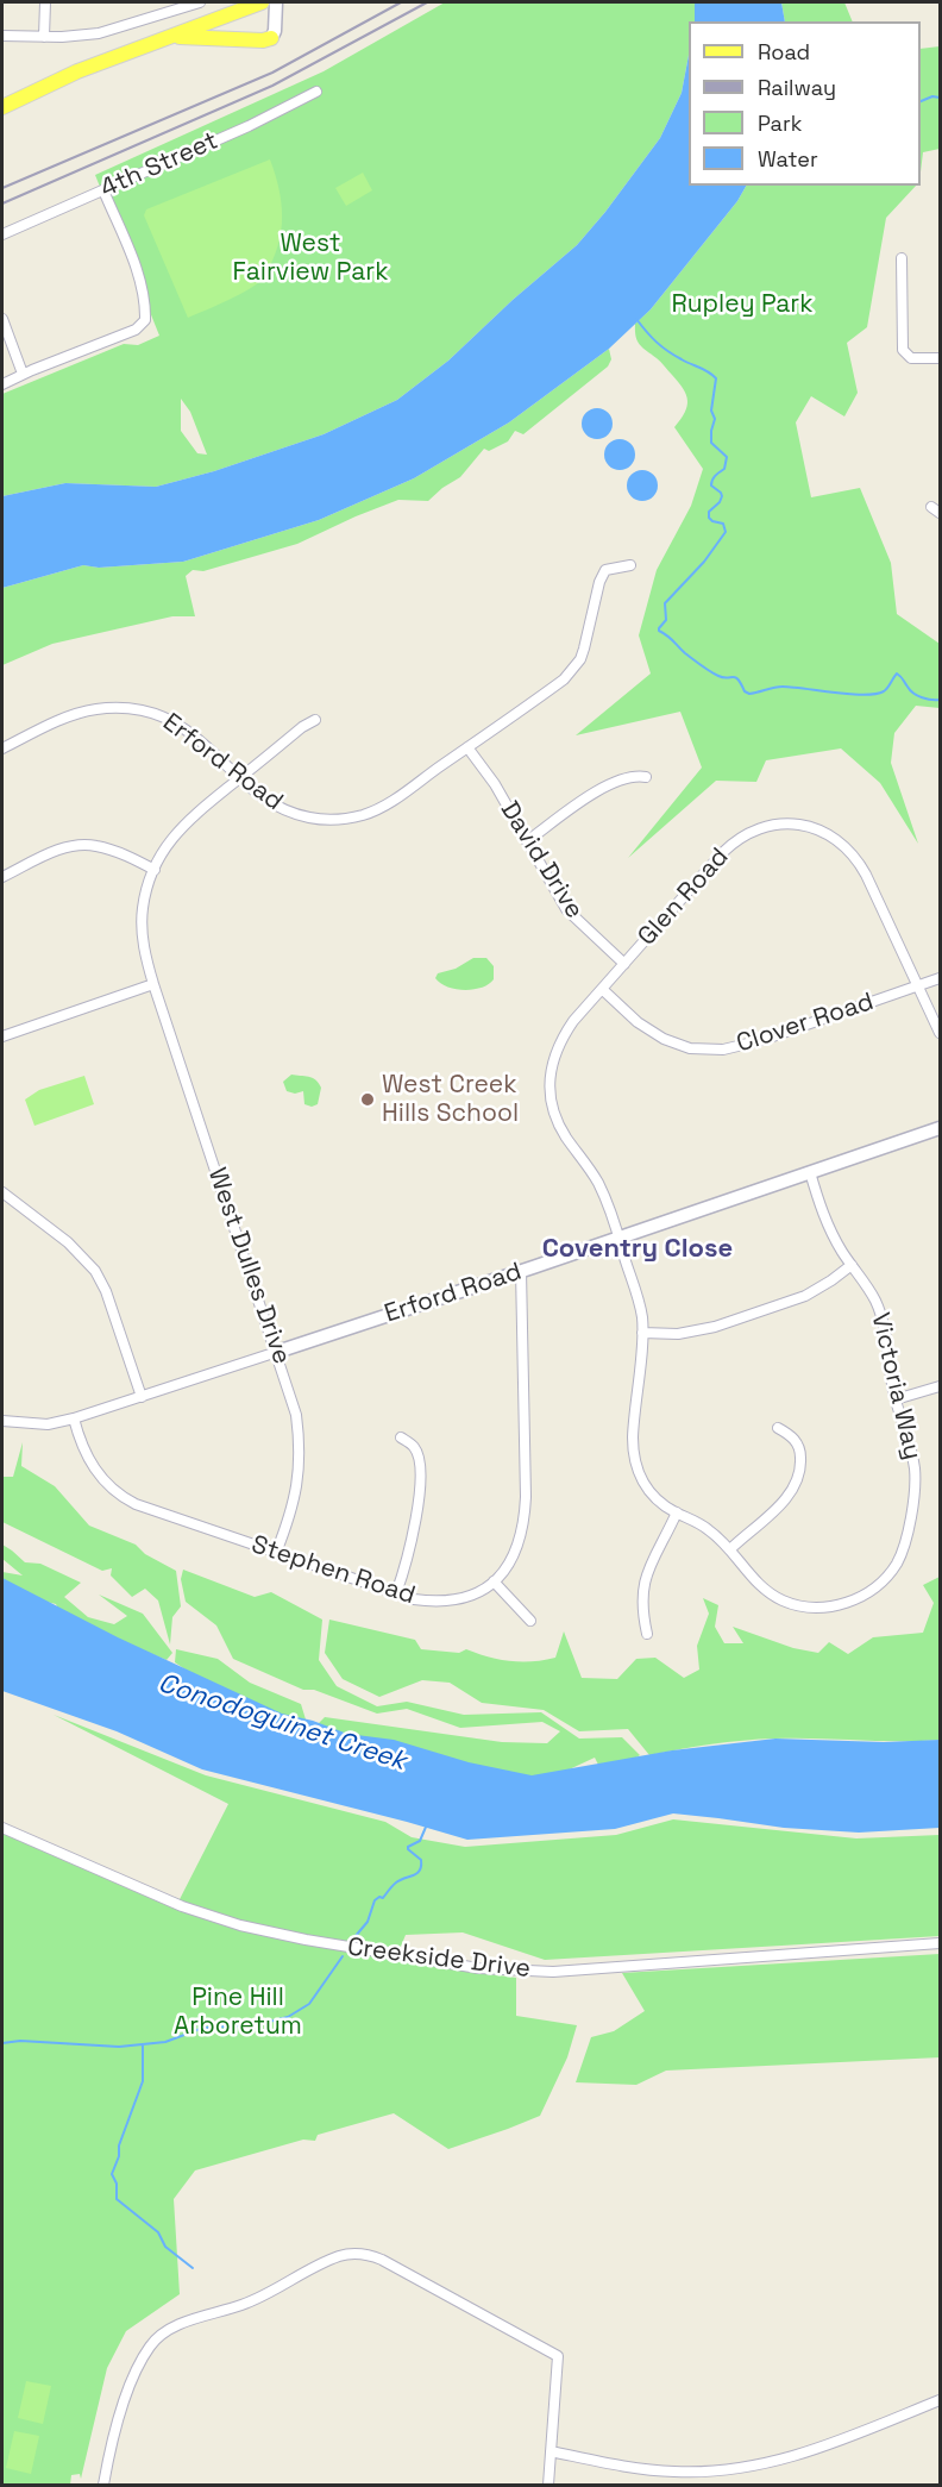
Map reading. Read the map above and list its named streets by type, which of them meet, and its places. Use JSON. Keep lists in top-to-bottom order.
{
  "streets": {
    "street": [
      "4th Street",
      "Erford Road",
      "David Drive",
      "Glen Road",
      "Clover Road",
      "West Dulles Drive",
      "Victoria Way",
      "Stephen Road",
      "Creekside Drive"
    ]
  },
  "crossings": [
    ["Erford Road", "David Drive"],
    ["Erford Road", "Glen Road"],
    ["Erford Road", "West Dulles Drive"],
    ["Erford Road", "Victoria Way"],
    ["Erford Road", "Stephen Road"],
    ["David Drive", "Glen Road"],
    ["Glen Road", "Clover Road"],
    ["Glen Road", "Victoria Way"],
    ["West Dulles Drive", "Stephen Road"]
  ],
  "districts": ["Coventry Close"],
  "water": ["Conodoguinet Creek"],
  "parks": ["West Fairview Park", "Rupley Park", "Pine Hill Arboretum"],
  "places": ["West Creek Hills School"],
  "legend": [
    "Road",
    "Railway",
    "Park",
    "Water"
  ]
}
